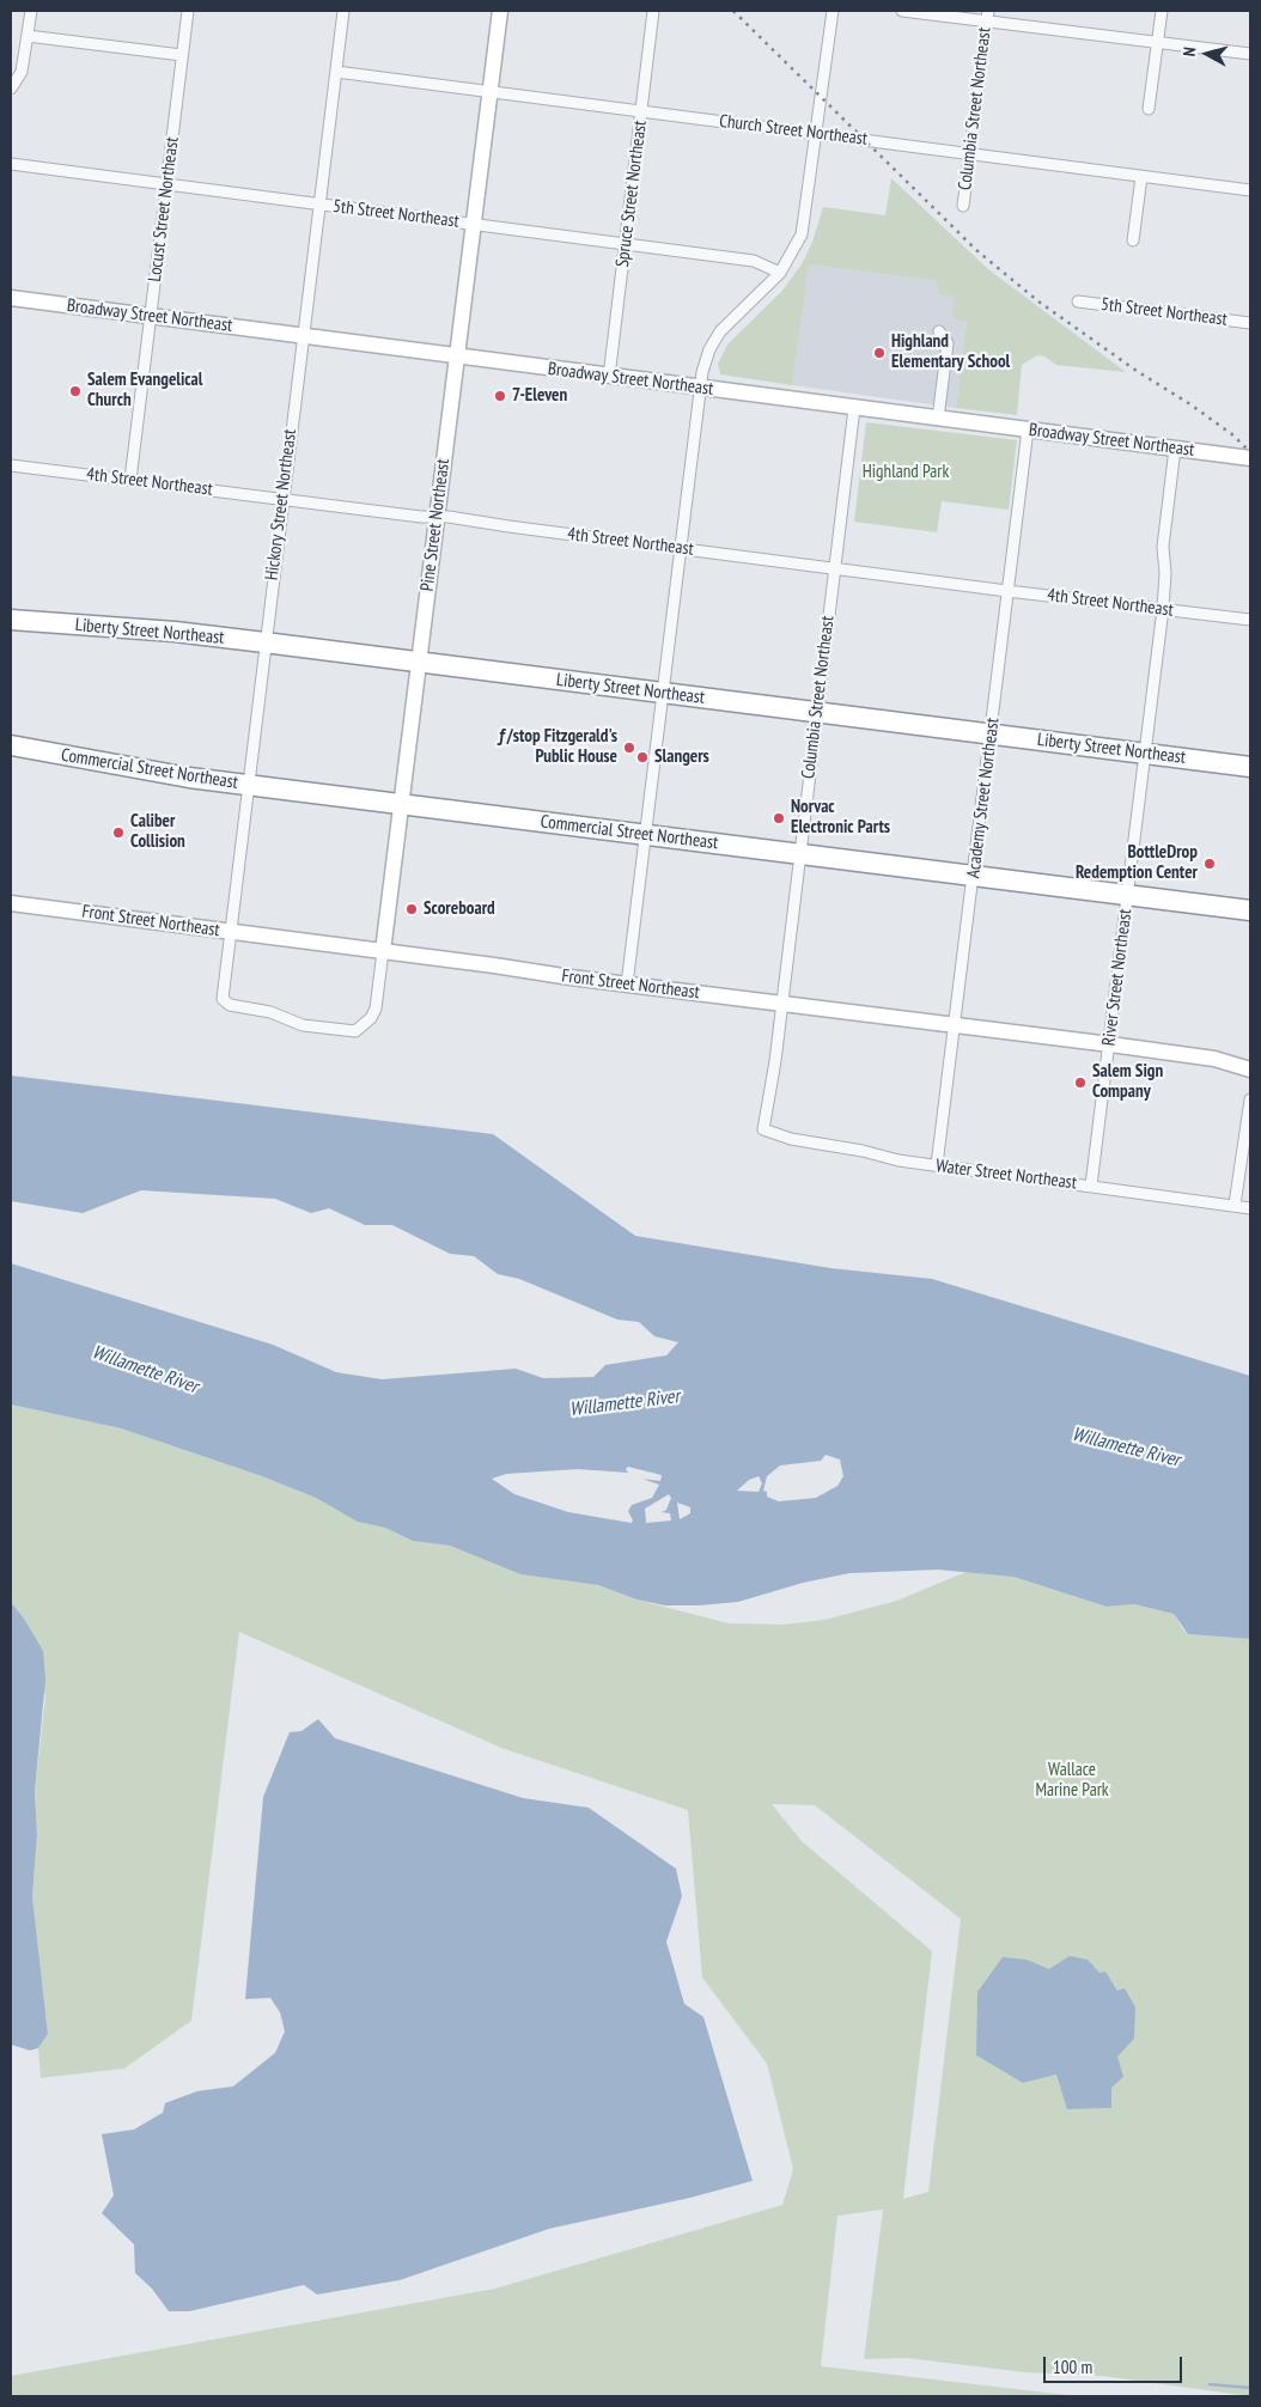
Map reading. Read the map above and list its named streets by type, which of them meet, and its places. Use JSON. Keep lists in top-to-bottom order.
{
  "streets": {
    "highway": ["Liberty Street Northeast", "Commercial Street Northeast"],
    "main road": ["Broadway Street Northeast", "Pine Street Northeast", "Front Street Northeast"],
    "street": [
      "Columbia Street Northeast",
      "Church Street Northeast",
      "Spruce Street Northeast",
      "Locust Street Northeast",
      "5th Street Northeast",
      "4th Street Northeast",
      "Hickory Street Northeast",
      "Academy Street Northeast",
      "River Street Northeast",
      "Water Street Northeast"
    ]
  },
  "crossings": [
    ["Columbia Street Northeast", "Church Street Northeast"],
    ["Columbia Street Northeast", "Broadway Street Northeast"],
    ["Columbia Street Northeast", "4th Street Northeast"],
    ["Columbia Street Northeast", "Liberty Street Northeast"],
    ["Columbia Street Northeast", "Commercial Street Northeast"],
    ["Columbia Street Northeast", "Front Street Northeast"],
    ["Columbia Street Northeast", "Water Street Northeast"],
    ["Church Street Northeast", "Spruce Street Northeast"],
    ["Church Street Northeast", "Hickory Street Northeast"],
    ["Church Street Northeast", "Pine Street Northeast"],
    ["Spruce Street Northeast", "5th Street Northeast"],
    ["Spruce Street Northeast", "Broadway Street Northeast"],
    ["Locust Street Northeast", "5th Street Northeast"],
    ["Locust Street Northeast", "Broadway Street Northeast"],
    ["Locust Street Northeast", "4th Street Northeast"],
    ["5th Street Northeast", "Hickory Street Northeast"],
    ["5th Street Northeast", "Pine Street Northeast"],
    ["Broadway Street Northeast", "Hickory Street Northeast"],
    ["Broadway Street Northeast", "Pine Street Northeast"],
    ["Broadway Street Northeast", "Academy Street Northeast"],
    ["Broadway Street Northeast", "River Street Northeast"],
    ["4th Street Northeast", "Hickory Street Northeast"],
    ["4th Street Northeast", "Pine Street Northeast"],
    ["4th Street Northeast", "Academy Street Northeast"],
    ["4th Street Northeast", "River Street Northeast"],
    ["Hickory Street Northeast", "Pine Street Northeast"],
    ["Hickory Street Northeast", "Liberty Street Northeast"],
    ["Hickory Street Northeast", "Commercial Street Northeast"],
    ["Hickory Street Northeast", "Front Street Northeast"],
    ["Pine Street Northeast", "Liberty Street Northeast"],
    ["Pine Street Northeast", "Commercial Street Northeast"],
    ["Pine Street Northeast", "Front Street Northeast"],
    ["Liberty Street Northeast", "Academy Street Northeast"],
    ["Liberty Street Northeast", "River Street Northeast"],
    ["Commercial Street Northeast", "Academy Street Northeast"],
    ["Commercial Street Northeast", "River Street Northeast"],
    ["Academy Street Northeast", "Front Street Northeast"],
    ["Academy Street Northeast", "Water Street Northeast"],
    ["Front Street Northeast", "River Street Northeast"],
    ["River Street Northeast", "Water Street Northeast"]
  ],
  "water": ["Willamette River"],
  "parks": ["Highland Park", "Wallace Marine Park"],
  "places": [
    "Highland Elementary School",
    "Salem Evangelical Church",
    "7-Eleven",
    "ƒ/stop Fitzgerald's Public House",
    "Slangers",
    "Norvac Electronic Parts",
    "Caliber Collision",
    "BottleDrop Redemption Center",
    "Scoreboard",
    "Salem Sign Company"
  ],
  "scale_bar": "100 m",
  "north": "left"
}
